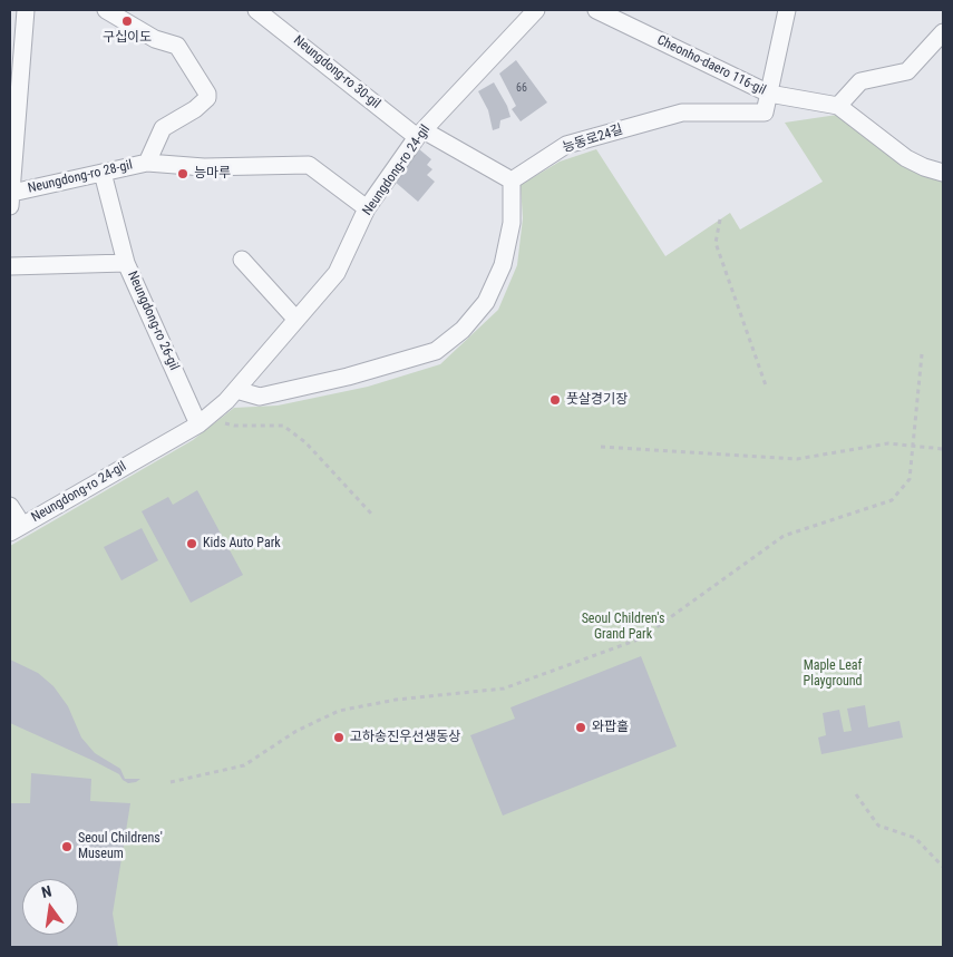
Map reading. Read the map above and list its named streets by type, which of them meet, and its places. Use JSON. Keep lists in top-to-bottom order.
{
  "streets": {
    "street": [
      "Cheonho-daero 116-gil",
      "Neungdong-ro 30-gil",
      "능동로24길",
      "Neungdong-ro 24-gil",
      "Neungdong-ro 28-gil",
      "Neungdong-ro 26-gil"
    ]
  },
  "crossings": [
    ["Cheonho-daero 116-gil", "능동로24길"],
    ["Neungdong-ro 30-gil", "능동로24길"],
    ["Neungdong-ro 30-gil", "Neungdong-ro 24-gil"],
    ["Neungdong-ro 24-gil", "Neungdong-ro 28-gil"],
    ["Neungdong-ro 24-gil", "Neungdong-ro 26-gil"]
  ],
  "parks": ["Seoul Children's Grand Park", "Maple Leaf Playground"],
  "places": [
    "구십이도",
    "능마루",
    "풋살경기장",
    "Kids Auto Park",
    "와팝홀",
    "고하송진우선생동상",
    "Seoul Childrens' Museum"
  ],
  "house_numbers": ["66"],
  "north": "top"
}
